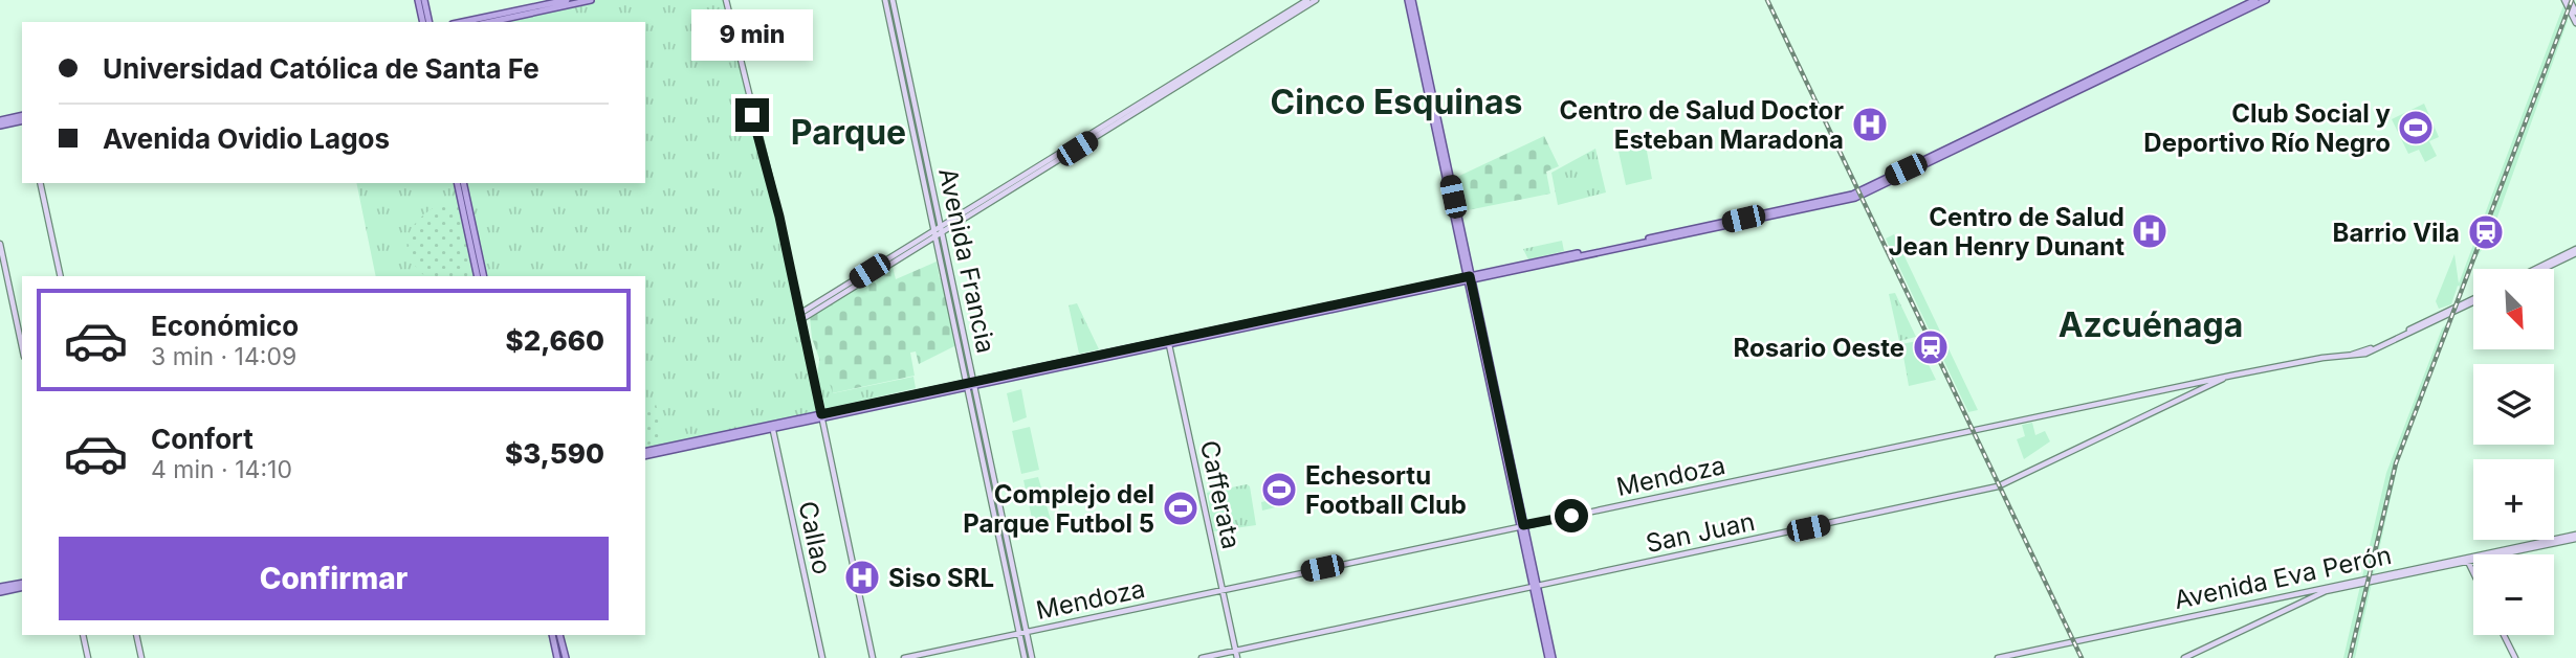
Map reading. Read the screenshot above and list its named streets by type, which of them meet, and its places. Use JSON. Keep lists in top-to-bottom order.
{
  "streets": {
    "main road": [
      "Avenida Francia",
      "Mendoza",
      "Cafferata",
      "San Juan",
      "Callao",
      "Avenida Eva Perón"
    ]
  },
  "crossings": [
    ["Avenida Francia", "Mendoza"],
    ["Mendoza", "Cafferata"],
    ["Mendoza", "San Juan"],
    ["Cafferata", "San Juan"]
  ],
  "districts": ["Cinco Esquinas", "Parque", "Azcuénaga"],
  "places": {
    "hospital": ["Centro de Salud Doctor Esteban Maradona", "Centro de Salud Jean Henry Dunant", "Siso SRL"],
    "sports": ["Club Social y Deportivo Río Negro", "Echesortu Football Club", "Complejo del Parque Futbol 5"],
    "station": ["Barrio Vila", "Rosario Oeste"]
  },
  "north": "bottom right",
  "page": {
    "bubble": "9 min",
    "banner": ["Universidad Católica de Santa Fe", "Avenida Ovidio Lagos"],
    "map_buttons": ["+", "−"],
    "list": [
      {
        "name": "Económico",
        "note": "3 min · 14:09",
        "value": "$2,660"
      },
      {
        "name": "Confort",
        "note": "4 min · 14:10",
        "value": "$3,590"
      }
    ],
    "buttons": "Confirmar"
  }
}
